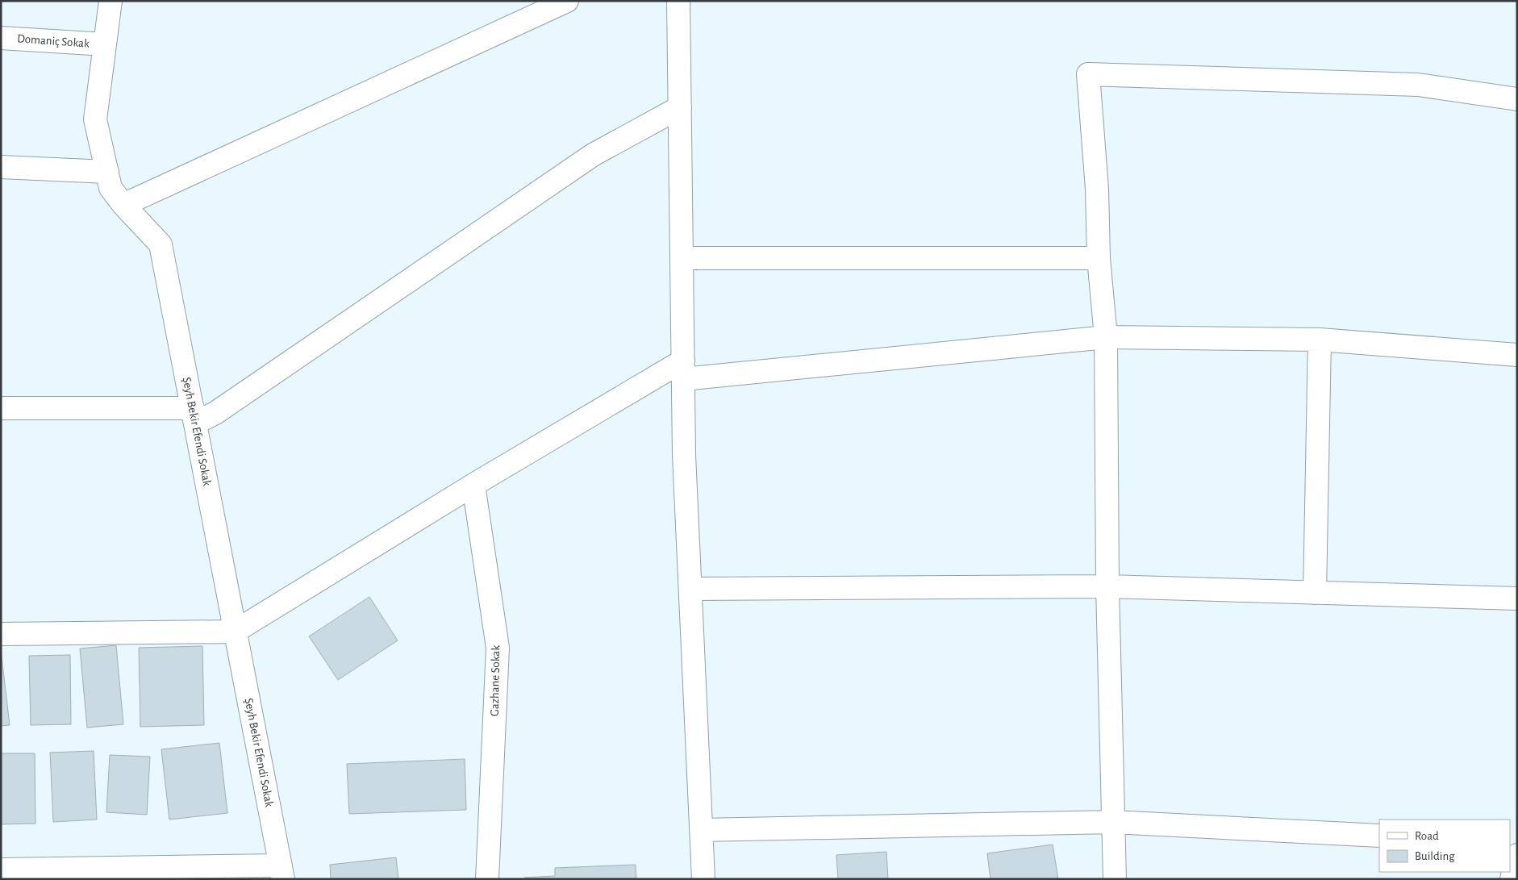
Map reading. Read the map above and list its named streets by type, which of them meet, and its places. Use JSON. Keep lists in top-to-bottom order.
{
  "streets": {
    "street": ["Domaniç Sokak", "Şeyh Bekir Efendi Sokak", "Gazhane Sokak"]
  },
  "crossings": [
    ["Domaniç Sokak", "Şeyh Bekir Efendi Sokak"]
  ],
  "legend": ["Road", "Building"]
}
